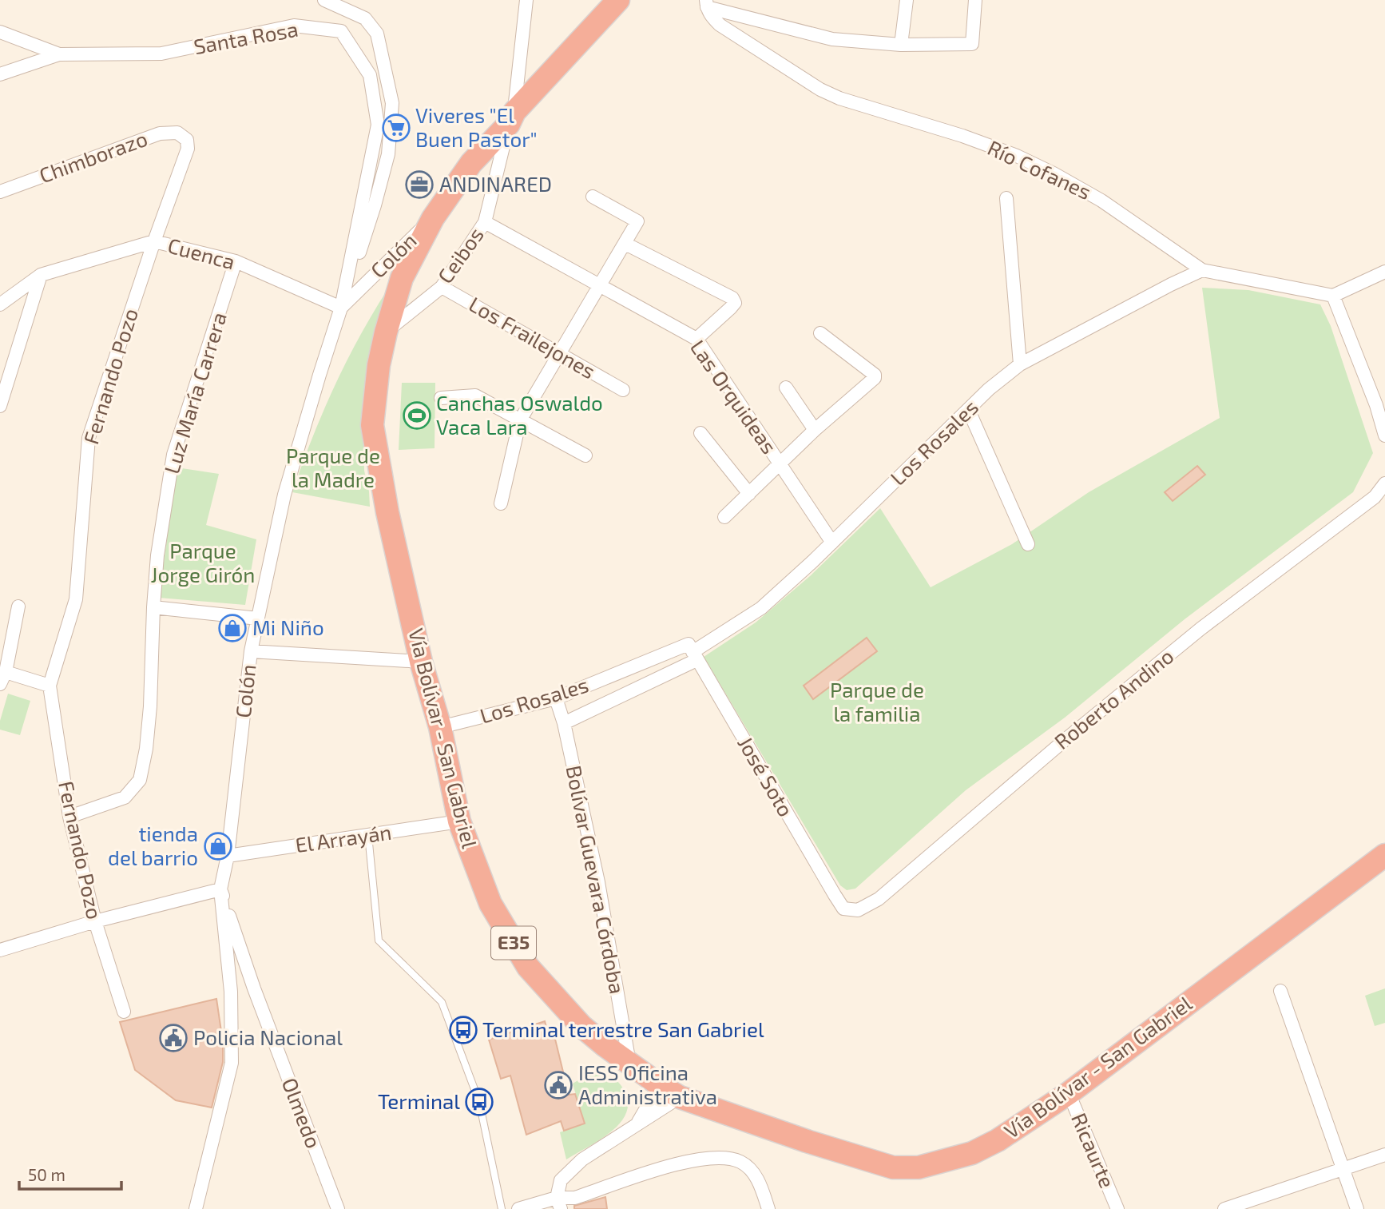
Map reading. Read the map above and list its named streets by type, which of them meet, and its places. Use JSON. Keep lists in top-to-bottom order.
{
  "streets": {
    "highway": ["Vía Bolívar - San Gabriel", "E35"],
    "street": [
      "Santa Rosa",
      "Chimborazo",
      "Río Cofanes",
      "Cuenca",
      "Colón",
      "Ceibos",
      "Los Frailejones",
      "Fernando Pozo",
      "Luz María Carrera",
      "Las Orquideas",
      "Los Rosales",
      "Roberto Andino",
      "José Soto",
      "El Arrayán",
      "Bolívar Guevara Córdoba",
      "Olmedo",
      "Ricaurte"
    ]
  },
  "crossings": [
    ["Santa Rosa", "Cuenca"],
    ["Santa Rosa", "Colón"],
    ["Chimborazo", "Fernando Pozo"],
    ["Río Cofanes", "Los Rosales"],
    ["Cuenca", "Colón"],
    ["Cuenca", "Fernando Pozo"],
    ["Cuenca", "Luz María Carrera"],
    ["Colón", "Vía Bolívar - San Gabriel"],
    ["Colón", "El Arrayán"],
    ["Colón", "Olmedo"],
    ["Ceibos", "Los Frailejones"],
    ["Ceibos", "Las Orquideas"],
    ["Ceibos", "Vía Bolívar - San Gabriel"],
    ["Fernando Pozo", "Luz María Carrera"],
    ["Las Orquideas", "Los Rosales"],
    ["Los Rosales", "Vía Bolívar - San Gabriel"],
    ["Los Rosales", "José Soto"],
    ["Los Rosales", "Bolívar Guevara Córdoba"],
    ["Roberto Andino", "José Soto"],
    ["Vía Bolívar - San Gabriel", "El Arrayán"],
    ["Vía Bolívar - San Gabriel", "Bolívar Guevara Córdoba"],
    ["Vía Bolívar - San Gabriel", "Ricaurte"]
  ],
  "parks": ["Parque de la Madre", "Parque Jorge Girón", "Parque de la familia"],
  "places": {
    "supermarket": ["Viveres \"El Buen Pastor\""],
    "office": ["ANDINARED"],
    "sports": ["Canchas Oswaldo Vaca Lara"],
    "shop": ["Mi Niño", "tienda del barrio"],
    "bus stop": ["Terminal terrestre San Gabriel", "Terminal"],
    "public building": ["Policia Nacional", "IESS Oficina Administrativa"]
  },
  "scale_bar": "50 m"
}
